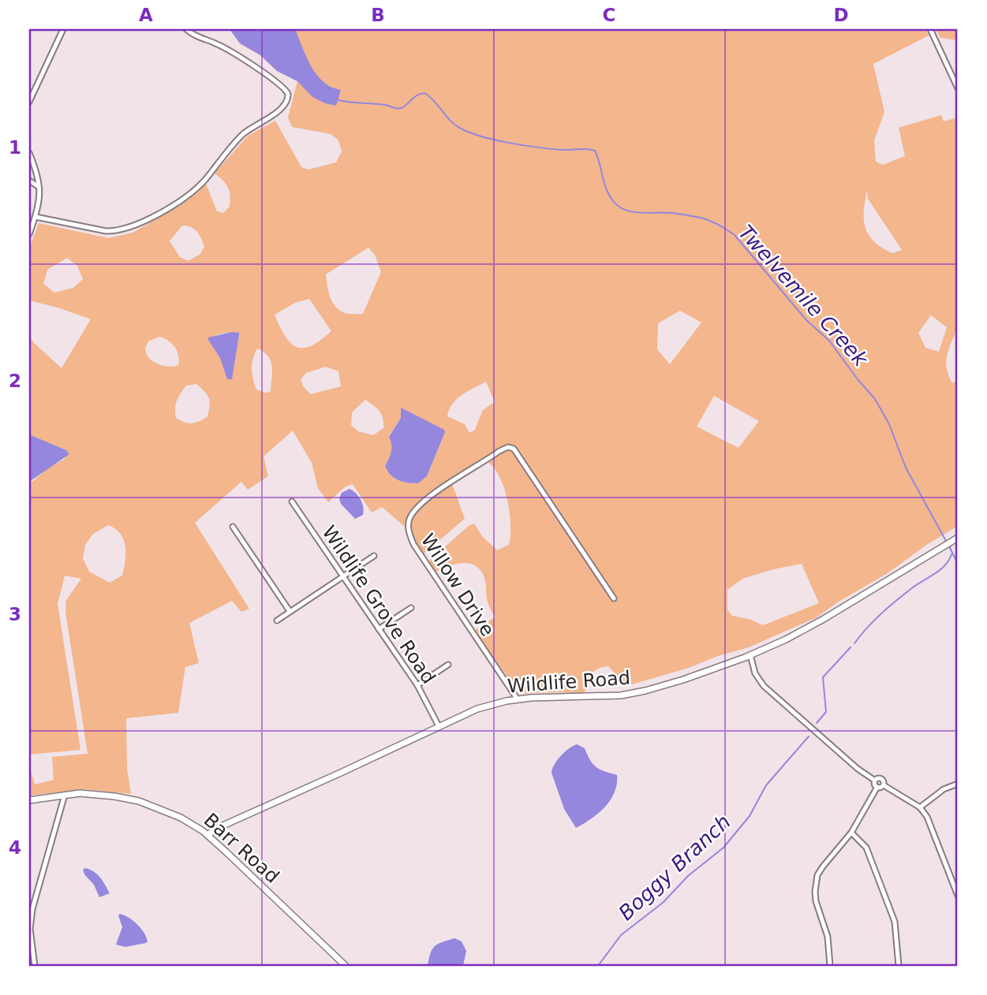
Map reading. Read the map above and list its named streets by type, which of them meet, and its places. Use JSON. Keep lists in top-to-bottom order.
{
  "streets": {
    "street": [
      "Willow Drive",
      "Wildlife Grove Road",
      "Wildlife Road",
      "Barr Road"
    ]
  },
  "crossings": [
    ["Willow Drive", "Wildlife Road"],
    ["Wildlife Grove Road", "Wildlife Road"],
    ["Wildlife Road", "Barr Road"]
  ],
  "water": ["Twelvemile Creek", "Boggy Branch"],
  "grid": {
    "columns": [
      "A",
      "B",
      "C",
      "D"
    ],
    "rows": [
      "1",
      "2",
      "3",
      "4"
    ]
  }
}
